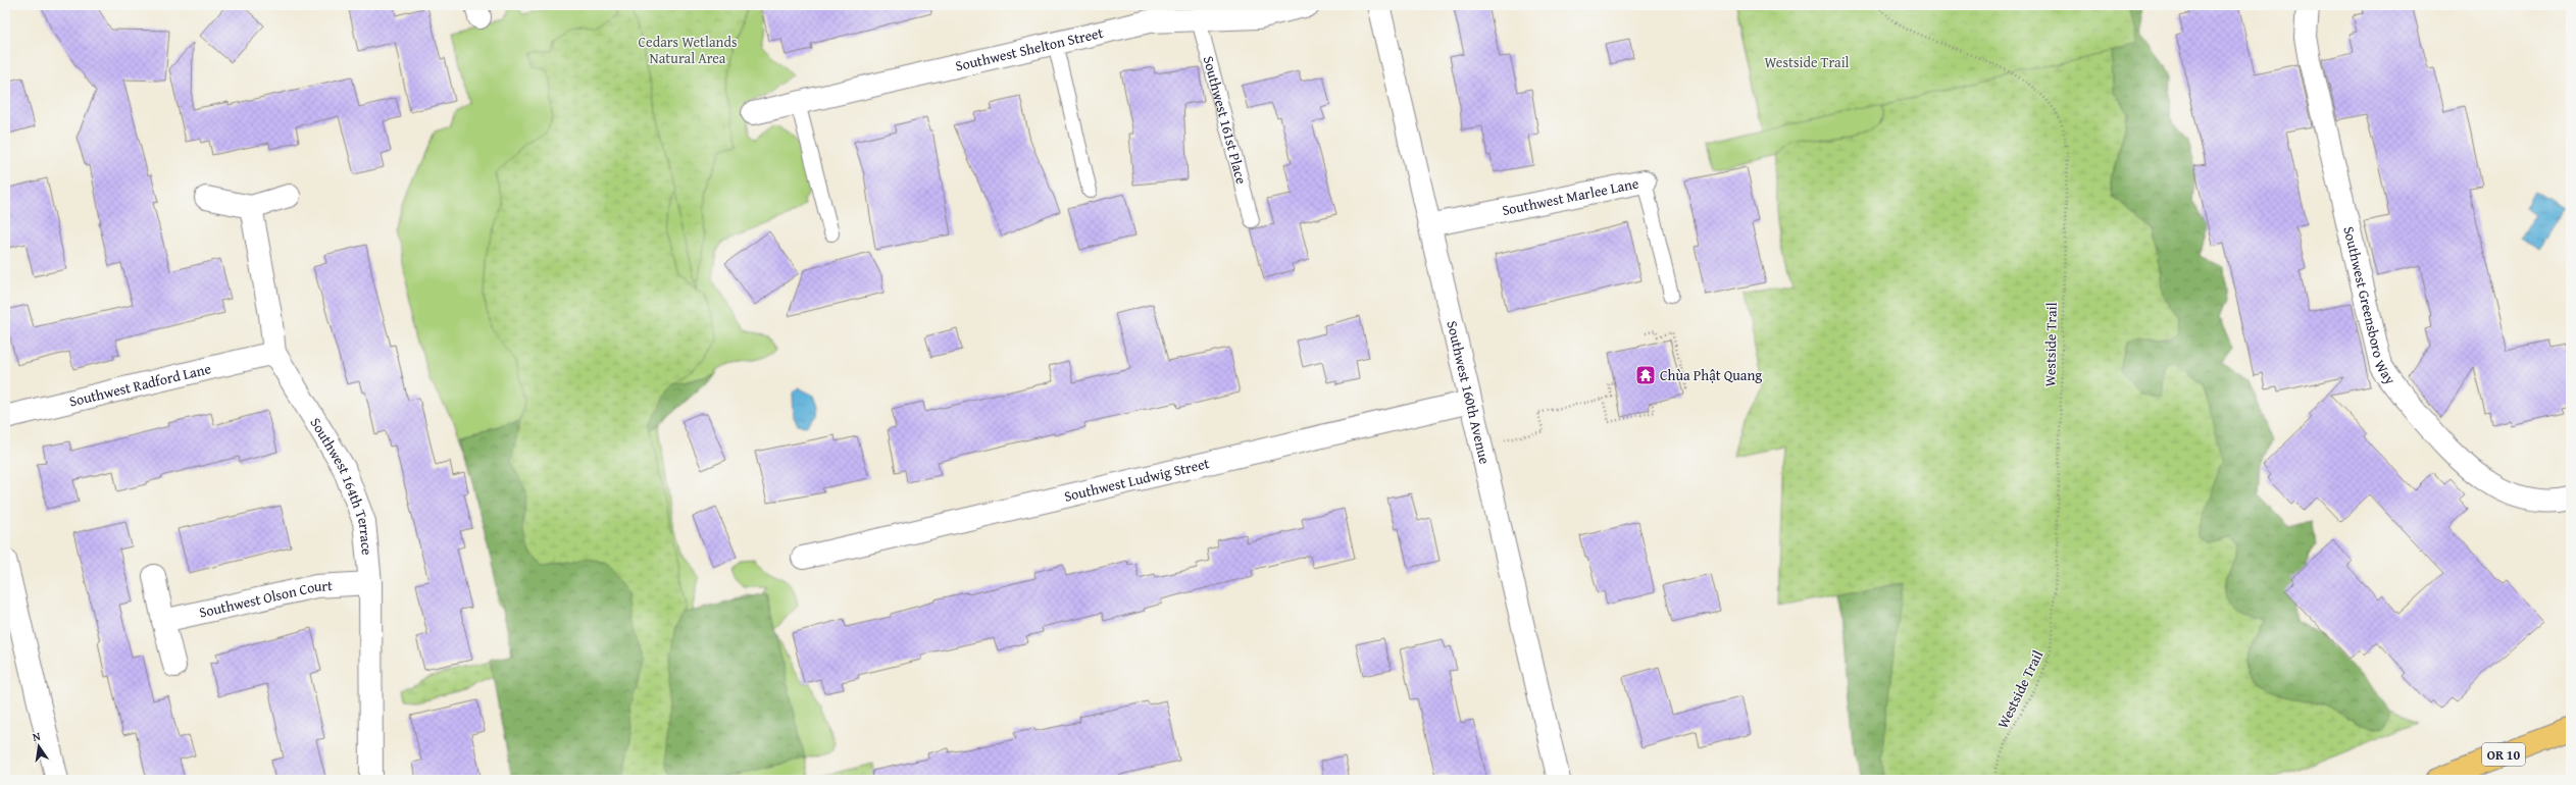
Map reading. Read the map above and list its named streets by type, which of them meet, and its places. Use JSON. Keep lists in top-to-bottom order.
{
  "streets": {
    "main road": ["OR 10"],
    "street": [
      "Southwest Shelton Street",
      "Southwest Marlee Lane",
      "Southwest Greensboro Way",
      "Southwest Radford Lane",
      "Southwest 160th Avenue",
      "Southwest Ludwig Street",
      "Southwest 164th Terrace",
      "Southwest Olson Court"
    ],
    "lane": ["Southwest 161st Place"],
    "path": ["Westside Trail"]
  },
  "crossings": [
    ["Southwest Shelton Street", "Southwest 161st Place"],
    ["Southwest Marlee Lane", "Southwest 160th Avenue"],
    ["Southwest Radford Lane", "Southwest 164th Terrace"],
    ["Southwest 160th Avenue", "Southwest Ludwig Street"],
    ["Southwest 164th Terrace", "Southwest Olson Court"]
  ],
  "parks": ["Cedars Wetlands Natural Area", "Westside Trail"],
  "places": {
    "temple": ["Chùa Phật Quang"]
  },
  "north": "top"
}
